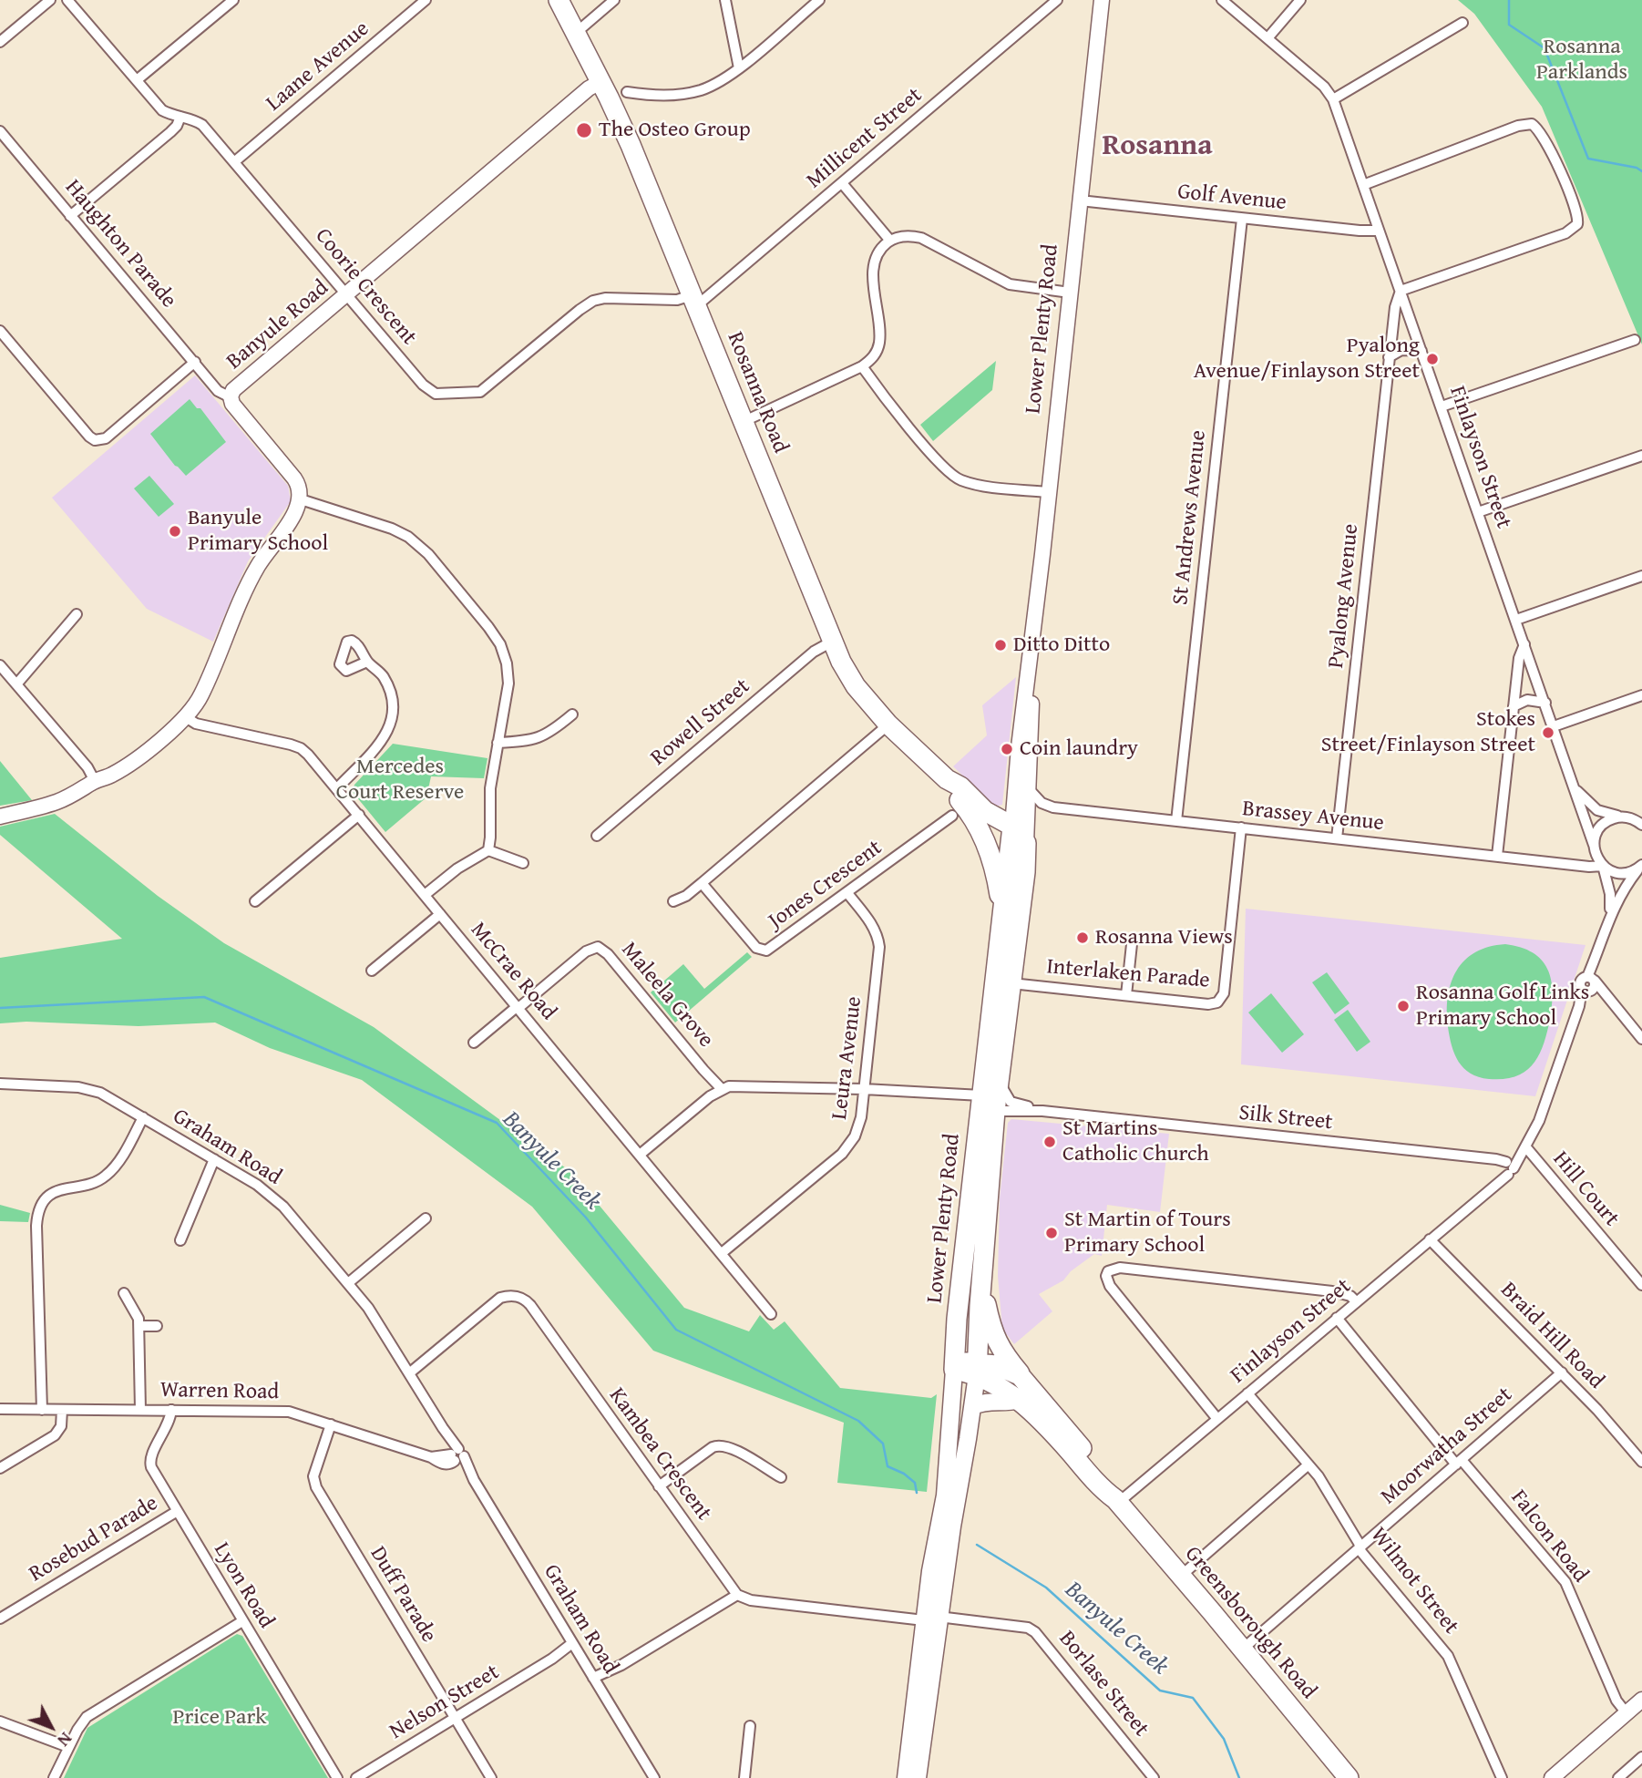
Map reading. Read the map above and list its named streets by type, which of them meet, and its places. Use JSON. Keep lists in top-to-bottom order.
{
  "streets": {
    "highway": ["Lower Plenty Road", "Rosanna Road", "Greensborough Road"],
    "street": [
      "Laane Avenue",
      "Millicent Street",
      "Golf Avenue",
      "Haughton Parade",
      "Coorie Crescent",
      "Banyule Road",
      "Finlayson Street",
      "St Andrews Avenue",
      "Pyalong Avenue",
      "Rowell Street",
      "Brassey Avenue",
      "Jones Crescent",
      "McCrae Road",
      "Interlaken Parade",
      "Maleela Grove",
      "Leura Avenue",
      "Silk Street",
      "Graham Road",
      "Hill Court",
      "Braid Hill Road",
      "Warren Road",
      "Moorwatha Street",
      "Kambea Crescent",
      "Falcon Road",
      "Rosebud Parade",
      "Wilmot Street",
      "Lyon Road",
      "Duff Parade",
      "Borlase Street",
      "Nelson Street"
    ]
  },
  "crossings": [
    ["Laane Avenue", "Coorie Crescent"],
    ["Millicent Street", "Coorie Crescent"],
    ["Millicent Street", "Rosanna Road"],
    ["Golf Avenue", "Lower Plenty Road"],
    ["Golf Avenue", "Finlayson Street"],
    ["Golf Avenue", "St Andrews Avenue"],
    ["Haughton Parade", "Banyule Road"],
    ["Coorie Crescent", "Banyule Road"],
    ["Coorie Crescent", "Rosanna Road"],
    ["Banyule Road", "Rosanna Road"],
    ["Lower Plenty Road", "Rosanna Road"],
    ["Lower Plenty Road", "Brassey Avenue"],
    ["Lower Plenty Road", "Interlaken Parade"],
    ["Lower Plenty Road", "Silk Street"],
    ["Lower Plenty Road", "Greensborough Road"],
    ["Lower Plenty Road", "Borlase Street"],
    ["Rosanna Road", "Rowell Street"],
    ["Rosanna Road", "Brassey Avenue"],
    ["Finlayson Street", "Pyalong Avenue"],
    ["Finlayson Street", "Brassey Avenue"],
    ["Finlayson Street", "Silk Street"],
    ["Finlayson Street", "Hill Court"],
    ["Finlayson Street", "Braid Hill Road"],
    ["Finlayson Street", "Falcon Road"],
    ["Finlayson Street", "Wilmot Street"],
    ["Finlayson Street", "Greensborough Road"],
    ["St Andrews Avenue", "Brassey Avenue"],
    ["Pyalong Avenue", "Brassey Avenue"],
    ["Brassey Avenue", "Interlaken Parade"],
    ["Jones Crescent", "Leura Avenue"],
    ["McCrae Road", "Maleela Grove"],
    ["McCrae Road", "Leura Avenue"],
    ["Graham Road", "Warren Road"],
    ["Graham Road", "Kambea Crescent"],
    ["Graham Road", "Nelson Street"],
    ["Braid Hill Road", "Moorwatha Street"],
    ["Warren Road", "Lyon Road"],
    ["Warren Road", "Duff Parade"],
    ["Moorwatha Street", "Falcon Road"],
    ["Moorwatha Street", "Wilmot Street"],
    ["Moorwatha Street", "Greensborough Road"],
    ["Rosebud Parade", "Lyon Road"],
    ["Duff Parade", "Nelson Street"]
  ],
  "districts": ["Rosanna"],
  "water": ["Banyule Creek"],
  "parks": ["Rosanna Parklands", "Mercedes Court Reserve", "Price Park"],
  "places": [
    "The Osteo Group",
    "Pyalong Avenue/Finlayson Street",
    "Banyule Primary School",
    "Ditto Ditto",
    "Stokes Street/Finlayson Street",
    "Coin laundry",
    "Rosanna Views",
    "Rosanna Golf Links Primary School",
    "St Martins Catholic Church",
    "St Martin of Tours Primary School"
  ],
  "north": "bottom right"
}
